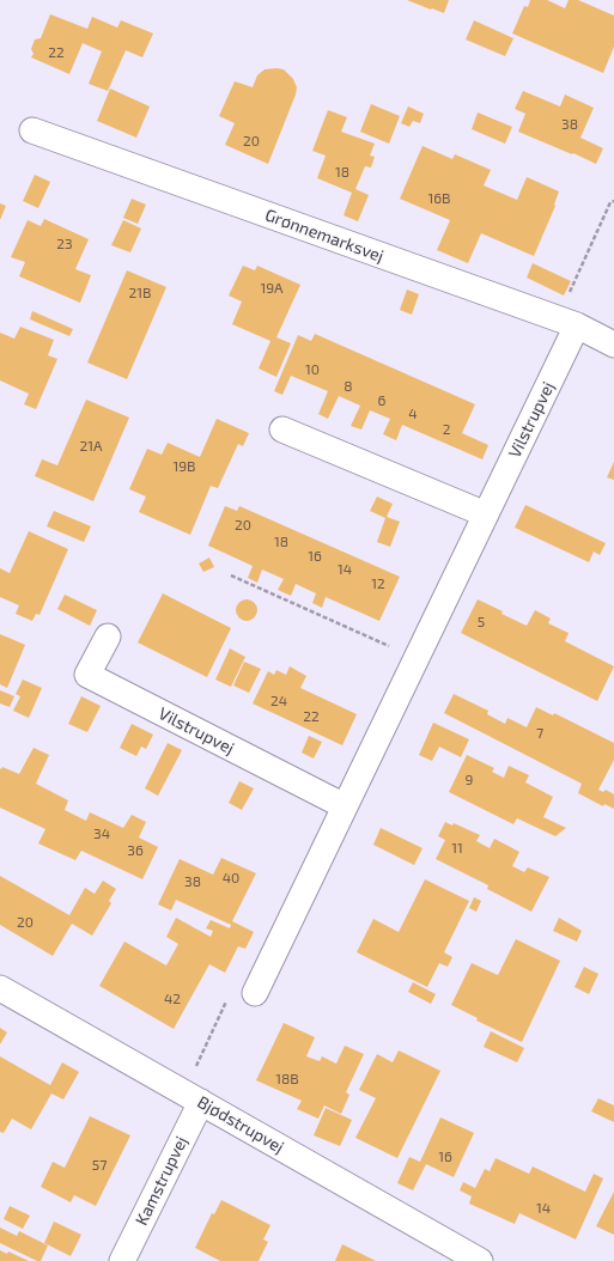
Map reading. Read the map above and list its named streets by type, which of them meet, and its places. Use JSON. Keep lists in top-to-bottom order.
{
  "streets": {
    "street": [
      "Grønnemarksvej",
      "Vilstrupvej",
      "Bjødstrupvej",
      "Kamstrupvej"
    ]
  },
  "crossings": [
    ["Grønnemarksvej", "Vilstrupvej"],
    ["Bjødstrupvej", "Kamstrupvej"]
  ],
  "house_numbers": [
    "22",
    "38",
    "20",
    "18",
    "16B",
    "23",
    "19A",
    "21B",
    "10",
    "8",
    "6",
    "4",
    "2",
    "21A",
    "19B",
    "20",
    "18",
    "16",
    "14",
    "12",
    "5",
    "24",
    "22",
    "7",
    "9",
    "34",
    "11",
    "36",
    "40",
    "38",
    "20",
    "42",
    "18B",
    "16",
    "57",
    "14"
  ]
}
